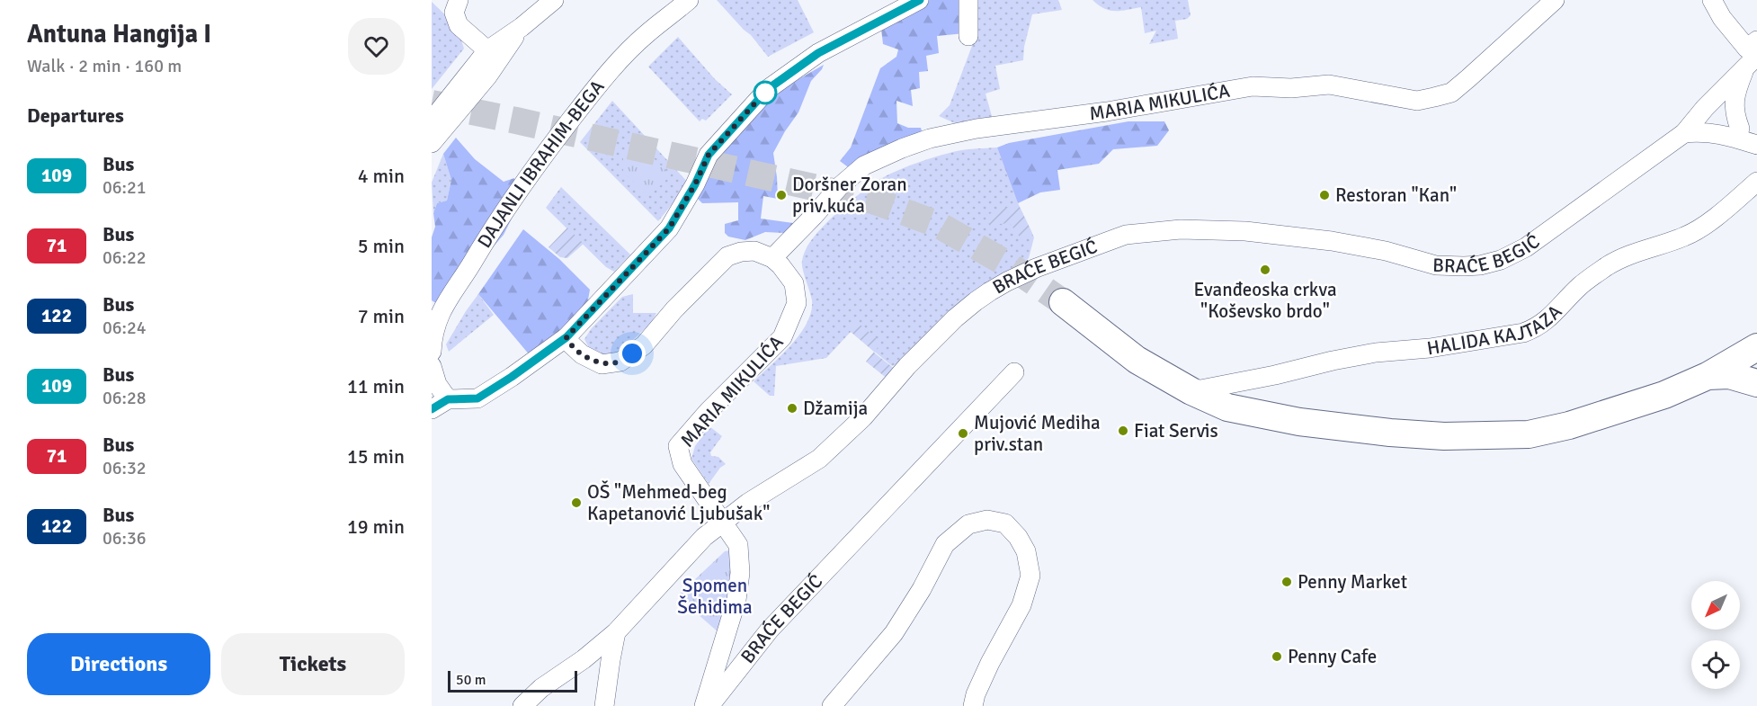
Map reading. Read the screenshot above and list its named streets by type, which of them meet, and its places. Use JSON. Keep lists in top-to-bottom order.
{
  "streets": {
    "street": [
      "MARIA MIKULIĆA",
      "DAJANLI IBRAHIM-BEGA",
      "BRAĆE BEGIĆ",
      "HALIDA KAJTAZA"
    ]
  },
  "crossings": [
    ["MARIA MIKULIĆA", "BRAĆE BEGIĆ"]
  ],
  "parks": ["Spomen Šehidima"],
  "places": [
    "Doršner Zoran priv.kuća",
    "Restoran \"Kan\"",
    "Evanđeoska crkva \"Koševsko brdo\"",
    "Džamija",
    "Fiat Servis",
    "Mujović Mediha priv.stan",
    "OŠ \"Mehmed-beg Kapetanović Ljubušak\"",
    "Penny Market",
    "Penny Cafe"
  ],
  "lines": ["bus line 109"],
  "scale_bar": "50 m",
  "north": "bottom left",
  "page": {
    "heading": [
      ["Antuna Hangija I", "Walk · 2 min · 160 m"],
      "Departures"
    ],
    "list": [
      {
        "mark": "109",
        "name": "Bus",
        "note": "06:21",
        "value": "4 min"
      },
      {
        "mark": "71",
        "name": "Bus",
        "note": "06:22",
        "value": "5 min"
      },
      {
        "mark": "122",
        "name": "Bus",
        "note": "06:24",
        "value": "7 min"
      },
      {
        "mark": "109",
        "name": "Bus",
        "note": "06:28",
        "value": "11 min"
      },
      {
        "mark": "71",
        "name": "Bus",
        "note": "06:32",
        "value": "15 min"
      },
      {
        "mark": "122",
        "name": "Bus",
        "note": "06:36",
        "value": "19 min"
      }
    ],
    "buttons": ["Directions", "Tickets"],
    "scale": "50 m"
  }
}
